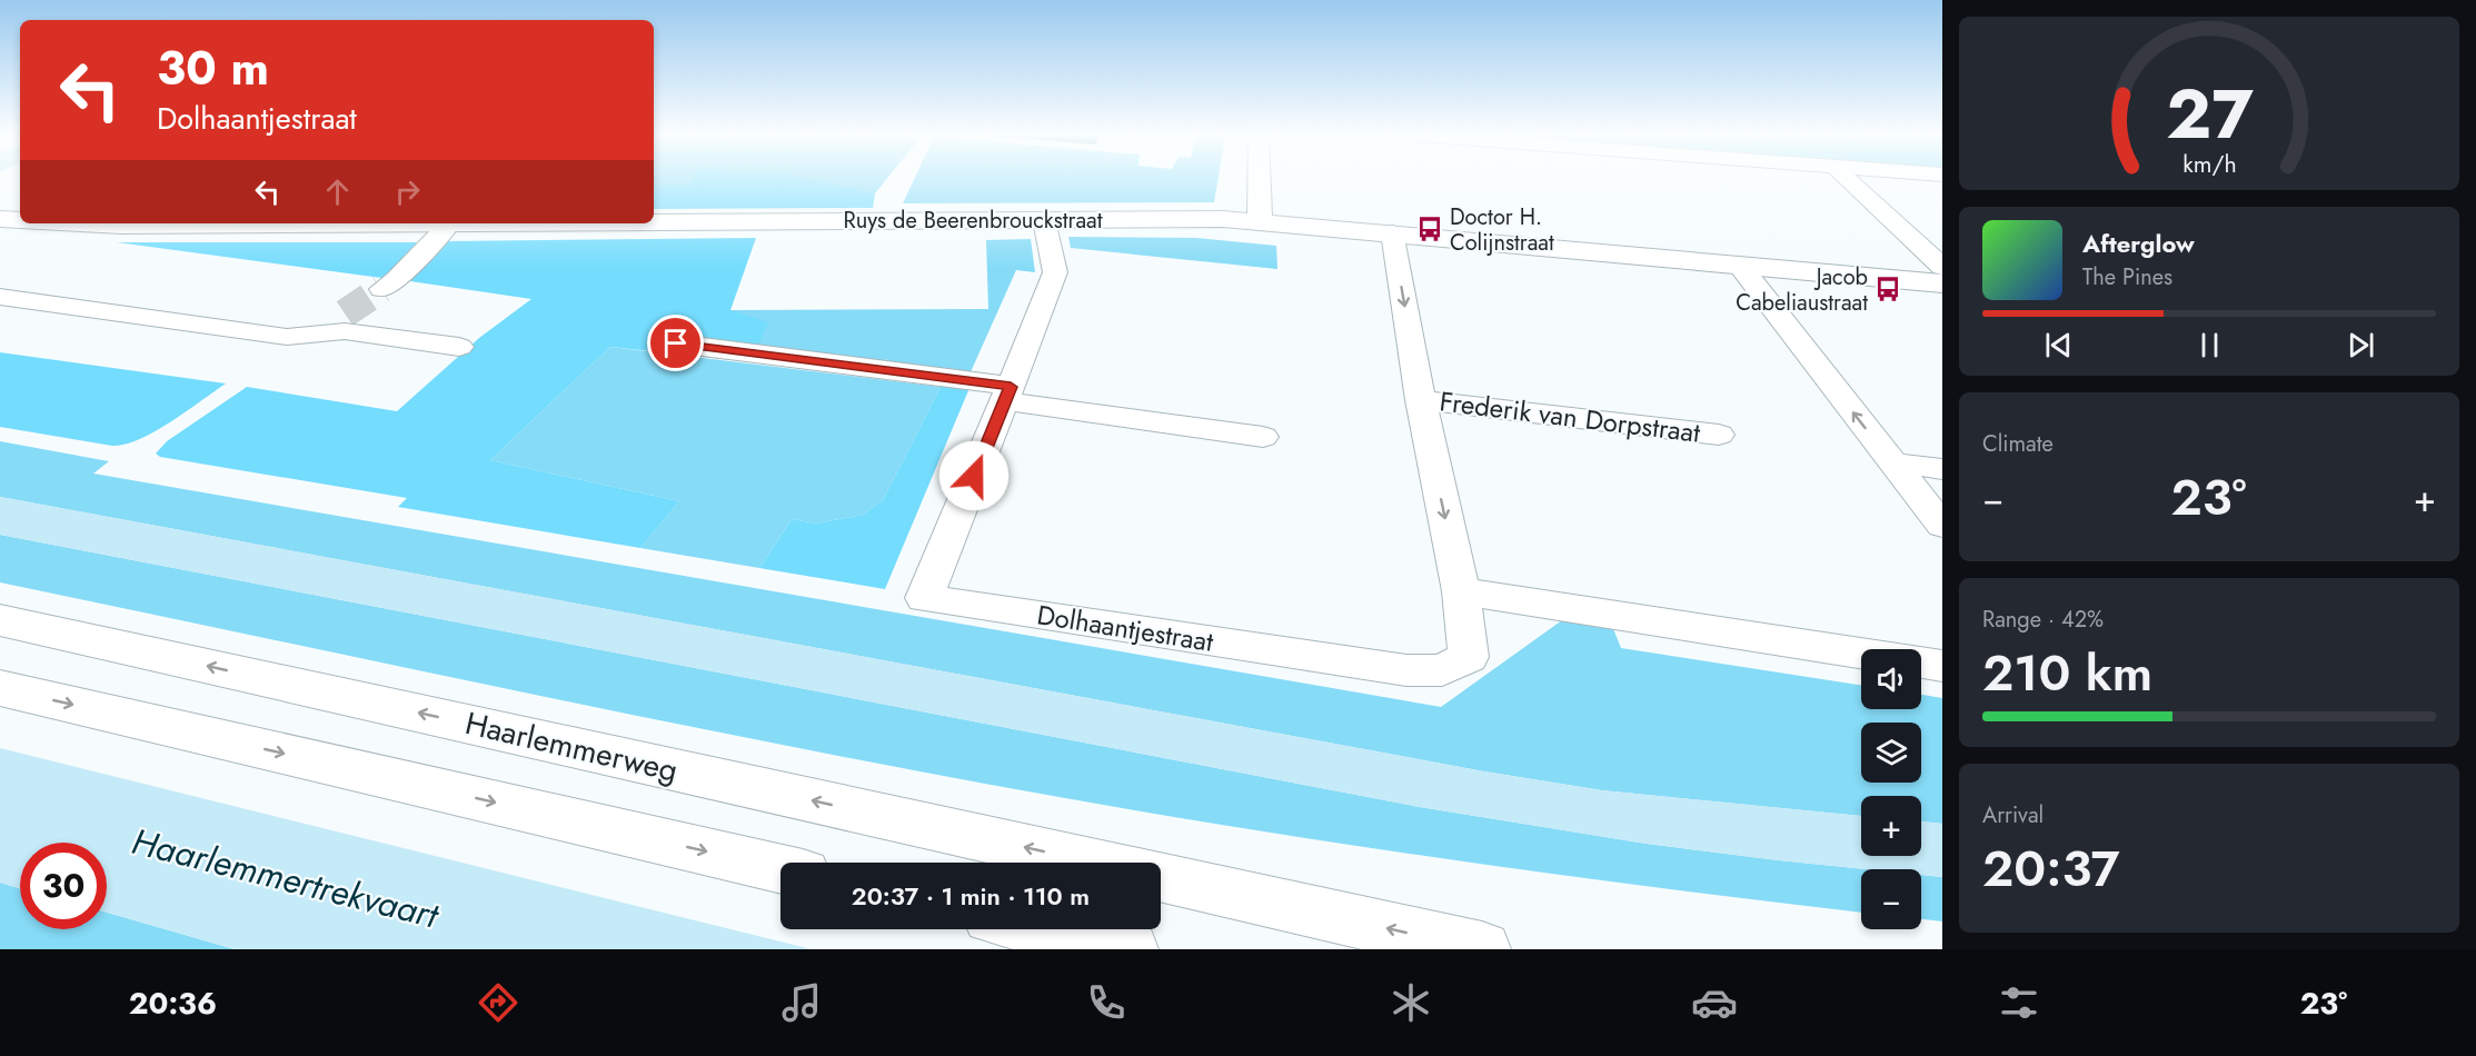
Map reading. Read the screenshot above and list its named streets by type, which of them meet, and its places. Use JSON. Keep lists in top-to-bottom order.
{
  "streets": {
    "street": [
      "Ruys de Beerenbrouckstraat",
      "Frederik van Dorpstraat",
      "Dolhaantjestraat",
      "Haarlemmerweg"
    ]
  },
  "crossings": [
    ["Ruys de Beerenbrouckstraat", "Frederik van Dorpstraat"],
    ["Ruys de Beerenbrouckstraat", "Dolhaantjestraat"],
    ["Frederik van Dorpstraat", "Dolhaantjestraat"]
  ],
  "one_way": ["Frederik van Dorpstraat"],
  "water": ["Haarlemmertrekvaart"],
  "places": {
    "bus stop": ["Doctor H. Colijnstraat", "Jacob Cabeliaustraat"]
  },
  "page": {
    "turn": ["30 m", "Dolhaantjestraat"],
    "song": ["Afterglow", "The Pines"],
    "tile": [
      "Climate",
      ["Range · 42%", "210 km"],
      ["Arrival", "20:37"]
    ],
    "heat": ["−", "23°", "+"],
    "map_buttons": ["+", "−"],
    "limit": "30",
    "trip": "20:37 · 1 min · 110 m",
    "tabs": ["20:36", "23°"],
    "gauge": ["27", "km/h"]
  }
}
